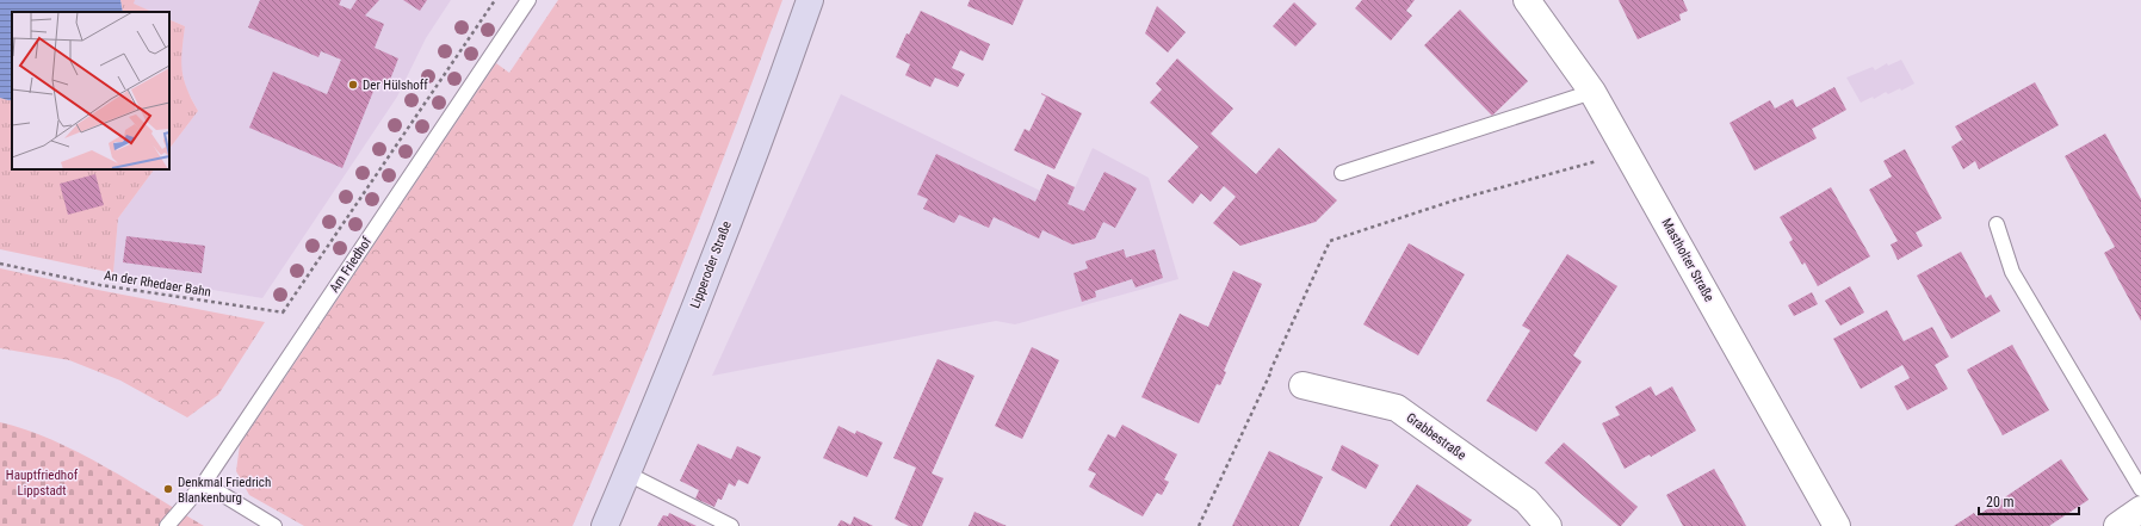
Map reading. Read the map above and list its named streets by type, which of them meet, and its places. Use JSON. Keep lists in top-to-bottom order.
{
  "streets": {
    "main road": ["Lipperoder Straße"],
    "street": ["Mastholter Straße", "Grabbestraße"],
    "lane": ["Am Friedhof"],
    "path": ["An der Rhedaer Bahn"]
  },
  "crossings": [
    ["Am Friedhof", "An der Rhedaer Bahn"]
  ],
  "parks": ["Hauptfriedhof Lippstadt"],
  "places": ["Der Hülshoff", "Denkmal Friedrich Blankenburg"],
  "scale_bar": "20 m"
}
